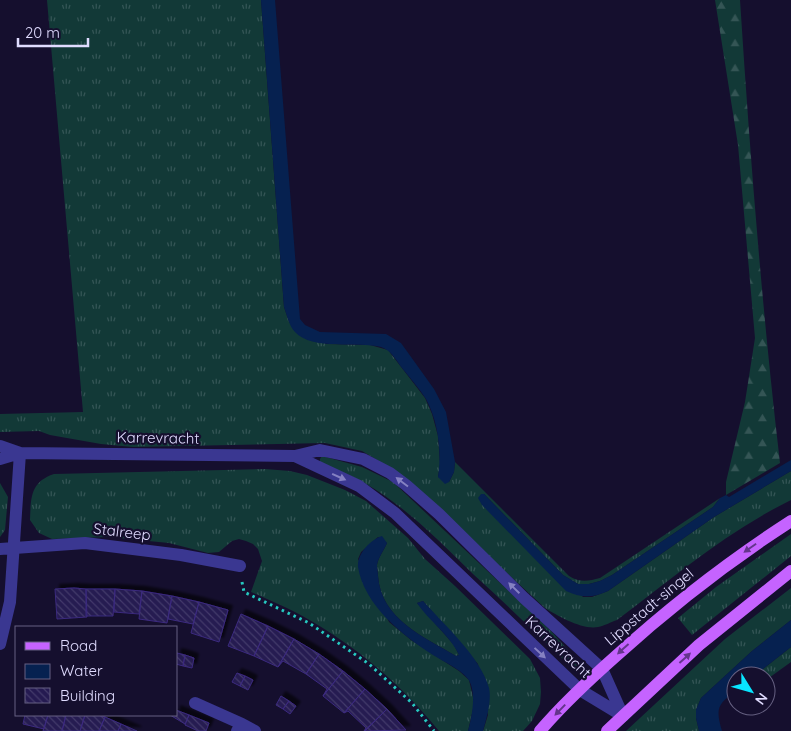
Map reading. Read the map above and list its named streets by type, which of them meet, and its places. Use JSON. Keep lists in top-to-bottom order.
{
  "streets": {
    "main road": ["Lippstadt-singel"],
    "street": ["Karrevracht", "Stalreep"]
  },
  "crossings": [
    ["Karrevracht", "Lippstadt-singel"]
  ],
  "legend": ["Road", "Water", "Building"],
  "scale_bar": "20 m",
  "north": "bottom right"
}
